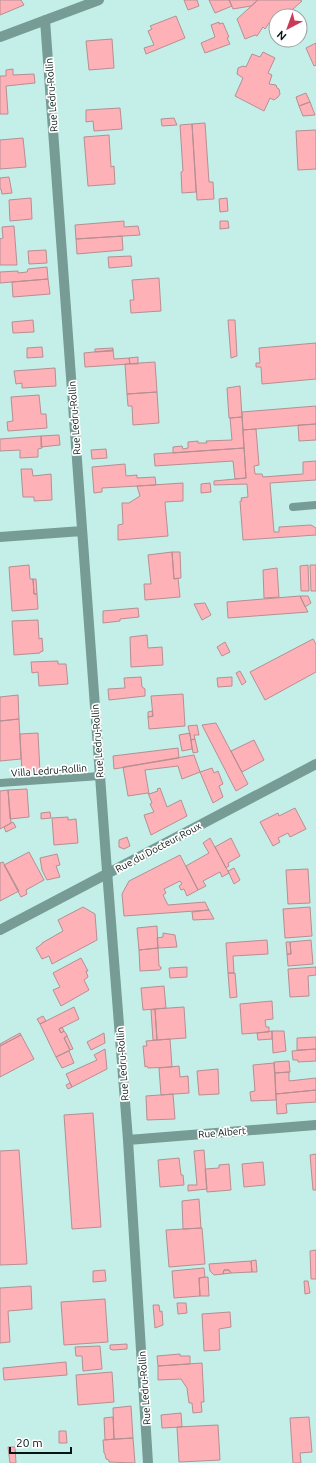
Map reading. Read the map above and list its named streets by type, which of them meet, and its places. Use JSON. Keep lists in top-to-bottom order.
{
  "streets": {
    "street": ["Rue Ledru-Rollin", "Rue du Docteur Roux", "Rue Albert"],
    "lane": ["Villa Ledru-Rollin"]
  },
  "crossings": [
    ["Rue Ledru-Rollin", "Villa Ledru-Rollin"],
    ["Rue Ledru-Rollin", "Rue du Docteur Roux"],
    ["Rue Ledru-Rollin", "Rue Albert"]
  ],
  "scale_bar": "20 m",
  "north": "bottom left"
}
